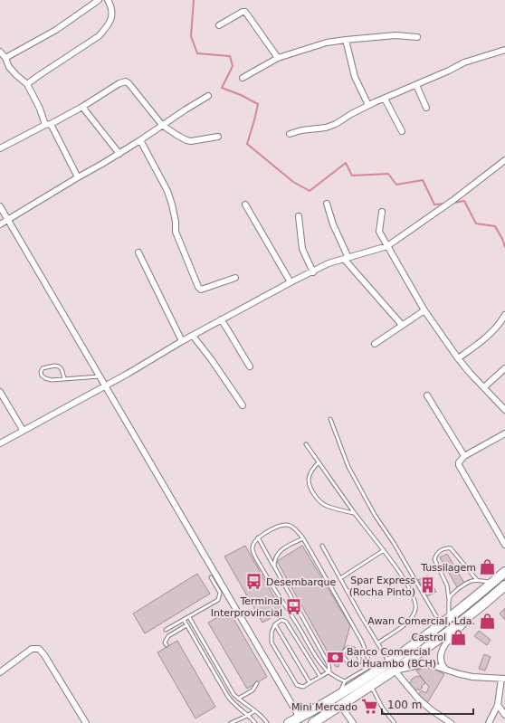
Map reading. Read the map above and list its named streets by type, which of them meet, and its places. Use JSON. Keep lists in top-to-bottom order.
{
  "places": {
    "shop": ["Tussilagem", "Awan Comercial, Lda.", "Castrol"],
    "bus stop": ["Desembarque", "Terminal Interprovincial"],
    "building": ["Spar Express (Rocha Pinto)"],
    "bank": ["Banco Comercial do Huambo (BCH)"],
    "supermarket": ["Mini Mercado"]
  },
  "scale_bar": "100 m"
}
